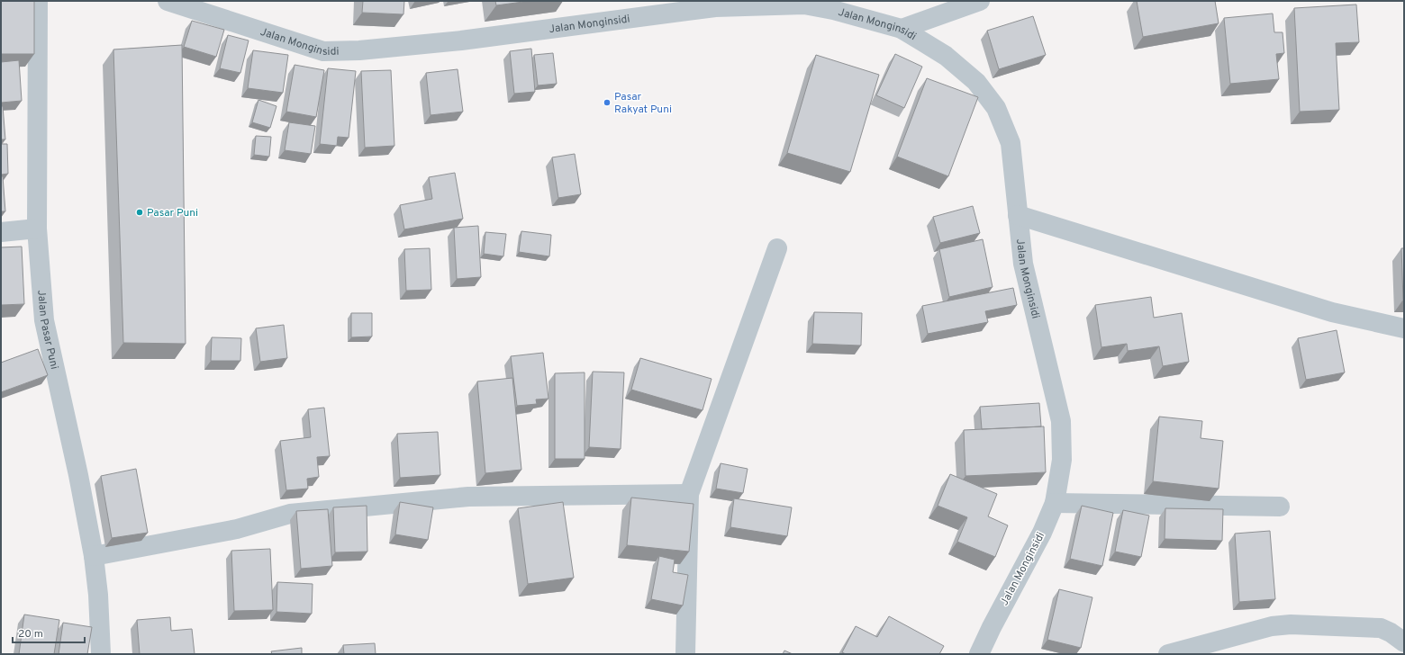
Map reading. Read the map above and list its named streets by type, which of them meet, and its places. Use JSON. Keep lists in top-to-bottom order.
{
  "streets": {
    "street": ["Jalan Monginsidi", "Jalan Pasar Puni"]
  },
  "places": ["Pasar Rakyat Puni", "Pasar Puni"],
  "scale_bar": "20 m"
}
